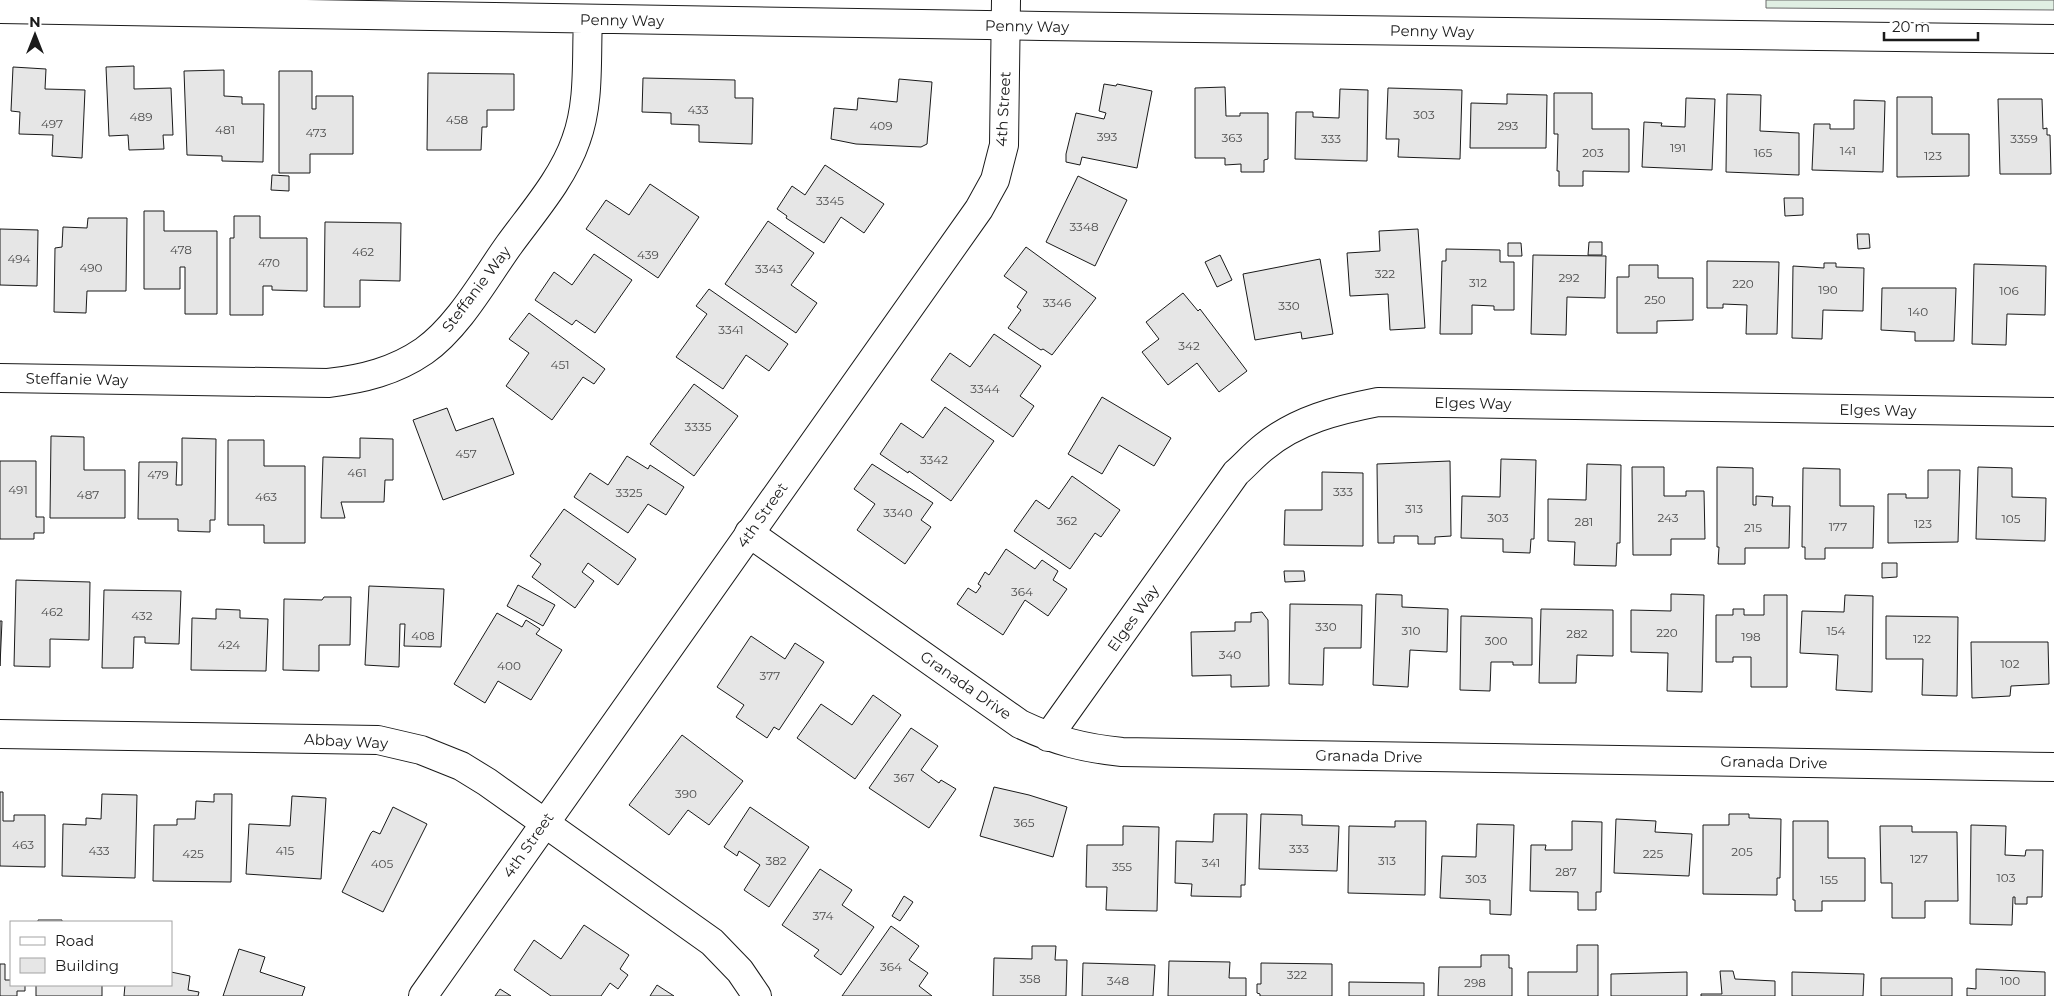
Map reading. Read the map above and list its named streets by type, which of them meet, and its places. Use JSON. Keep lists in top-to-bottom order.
{
  "streets": {
    "street": [
      "Penny Way",
      "4th Street",
      "Steffanie Way",
      "Elges Way",
      "Granada Drive",
      "Abbay Way"
    ]
  },
  "crossings": [
    ["Penny Way", "4th Street"],
    ["Penny Way", "Steffanie Way"],
    ["4th Street", "Granada Drive"],
    ["4th Street", "Abbay Way"],
    ["Elges Way", "Granada Drive"]
  ],
  "house_numbers": [
    "433",
    "303",
    "489",
    "458",
    "497",
    "409",
    "293",
    "481",
    "473",
    "393",
    "363",
    "333",
    "3359",
    "191",
    "141",
    "203",
    "165",
    "123",
    "3345",
    "3348",
    "478",
    "462",
    "439",
    "494",
    "470",
    "490",
    "3343",
    "322",
    "292",
    "312",
    "220",
    "190",
    "106",
    "250",
    "3346",
    "330",
    "140",
    "3341",
    "342",
    "451",
    "3344",
    "3335",
    "457",
    "3342",
    "461",
    "479",
    "491",
    "333",
    "3325",
    "487",
    "463",
    "313",
    "3340",
    "303",
    "243",
    "105",
    "362",
    "281",
    "123",
    "177",
    "215",
    "364",
    "462",
    "432",
    "330",
    "310",
    "154",
    "220",
    "282",
    "408",
    "198",
    "122",
    "300",
    "424",
    "340",
    "102",
    "400",
    "377",
    "367",
    "390",
    "365",
    "463",
    "333",
    "433",
    "415",
    "205",
    "425",
    "225",
    "127",
    "382",
    "313",
    "341",
    "405",
    "355",
    "287",
    "103",
    "303",
    "155",
    "374",
    "364",
    "322",
    "358",
    "348",
    "100",
    "298"
  ],
  "legend": ["Road", "Building"],
  "scale_bar": "20 m",
  "north": "top"
}
